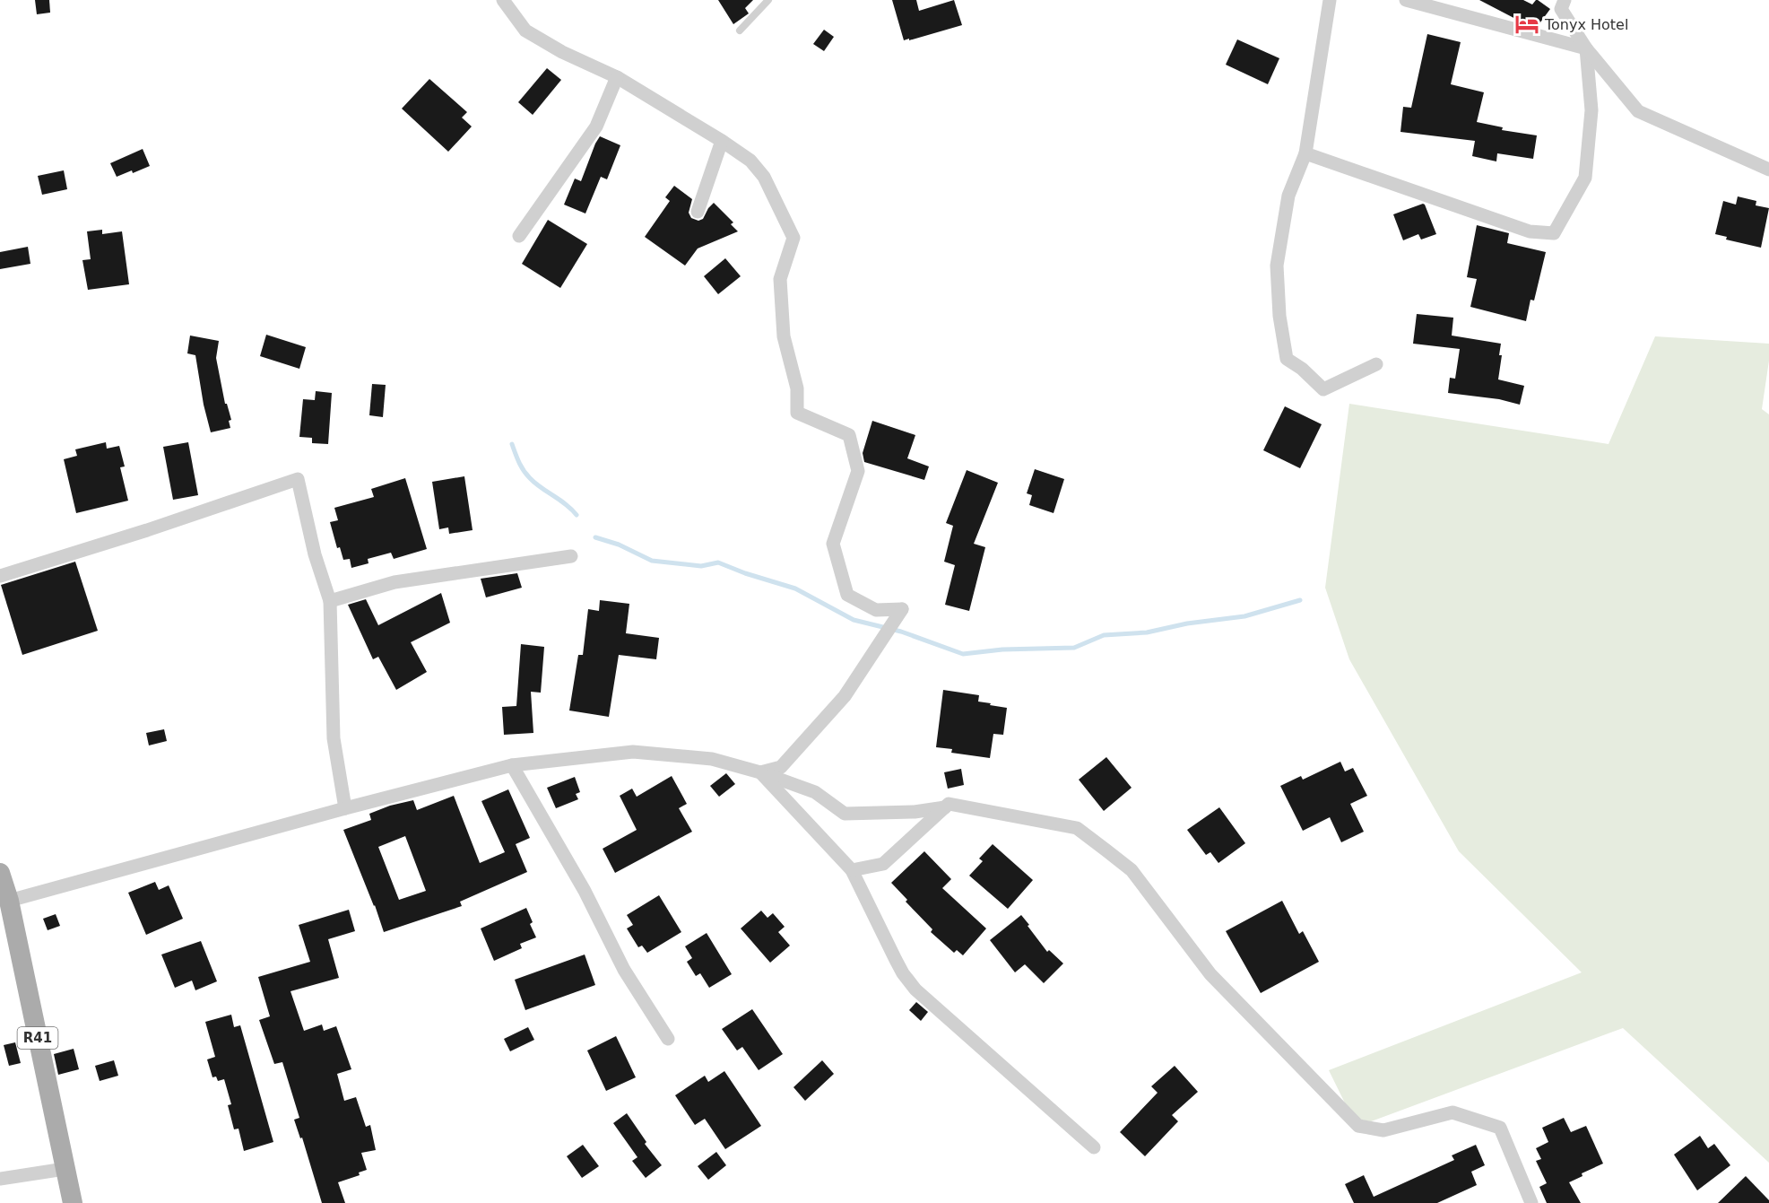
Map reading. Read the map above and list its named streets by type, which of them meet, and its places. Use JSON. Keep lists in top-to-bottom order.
{
  "streets": {
    "main road": ["R41"]
  },
  "places": {
    "hotel": ["Tonyx Hotel"]
  }
}
